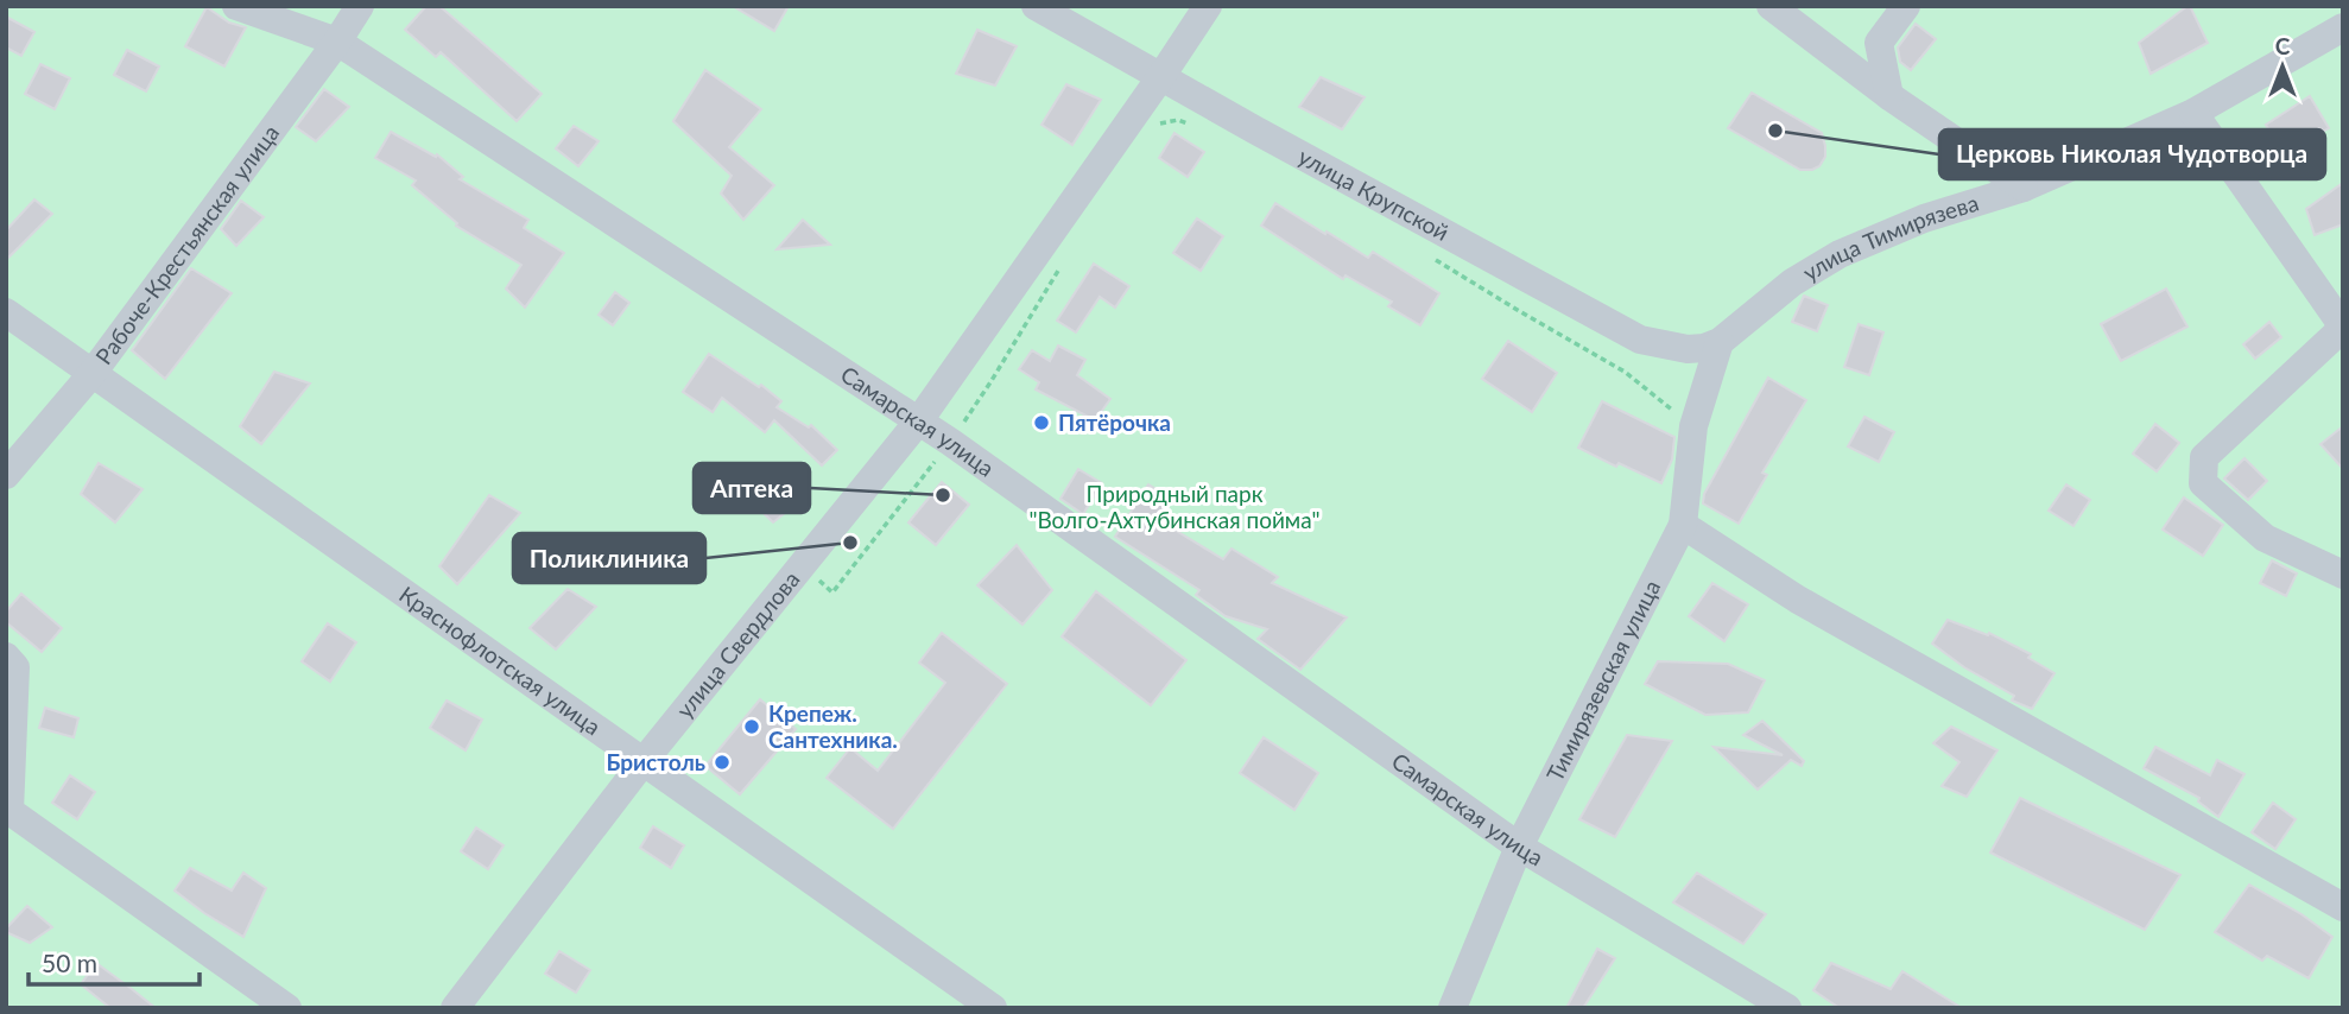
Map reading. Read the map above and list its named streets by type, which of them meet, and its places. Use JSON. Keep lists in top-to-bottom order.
{
  "streets": {
    "street": [
      "улица Крупской",
      "улица Тимирязева",
      "Рабоче-Крестьянская улица",
      "Самарская улица",
      "улица Свердлова",
      "Краснофлотская улица",
      "Тимирязевская улица"
    ]
  },
  "crossings": [
    ["улица Крупской", "улица Тимирязева"],
    ["улица Крупской", "улица Свердлова"],
    ["улица Крупской", "Тимирязевская улица"],
    ["улица Тимирязева", "Тимирязевская улица"],
    ["Рабоче-Крестьянская улица", "Самарская улица"],
    ["Рабоче-Крестьянская улица", "Краснофлотская улица"],
    ["Самарская улица", "улица Свердлова"],
    ["Самарская улица", "Тимирязевская улица"],
    ["улица Свердлова", "Краснофлотская улица"]
  ],
  "parks": ["Природный парк \"Волго-Ахтубинская пойма\""],
  "places": [
    "Церковь Николая Чудотворца",
    "Пятёрочка",
    "Аптека",
    "Поликлиника",
    "Крепеж. Сантехника.",
    "Бристоль"
  ],
  "scale_bar": "50 m",
  "north": "top"
}
